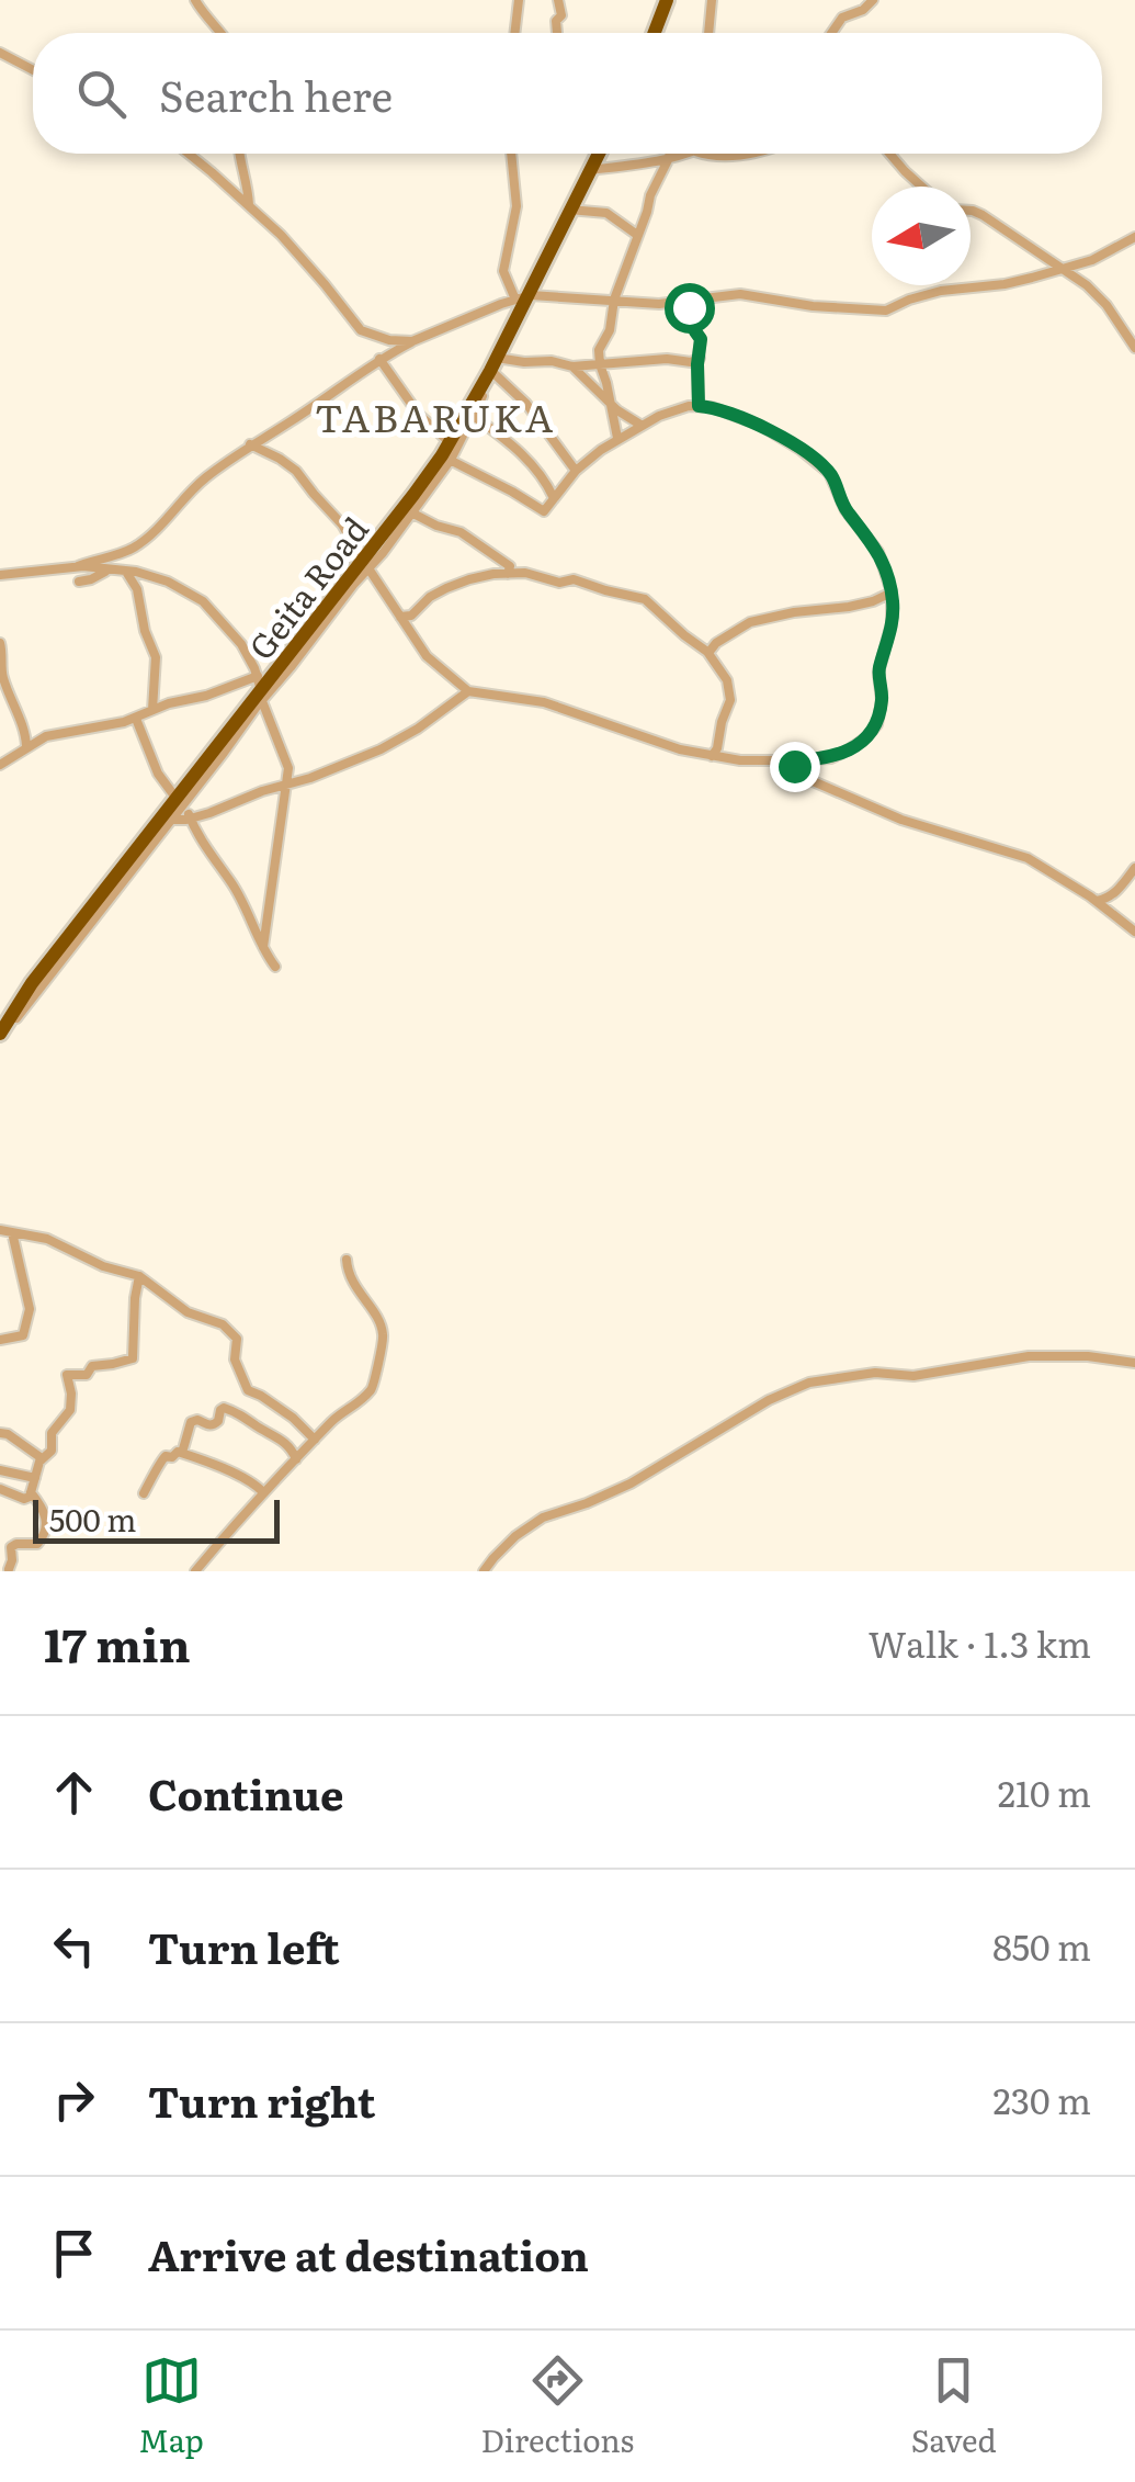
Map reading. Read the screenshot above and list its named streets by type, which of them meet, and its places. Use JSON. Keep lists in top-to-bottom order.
{
  "streets": {
    "highway": ["Geita Road"]
  },
  "districts": ["TABARUKA"],
  "scale_bar": "500 m",
  "north": "left",
  "page": {
    "search": "Search here",
    "scale": "500 m",
    "heading": ["17 min", "Walk · 1.3 km"],
    "list": [
      ["Continue", "210 m"],
      ["Turn left", "850 m"],
      ["Turn right", "230 m"],
      "Arrive at destination"
    ],
    "nav": ["Map", "Directions", "Saved"]
  }
}
